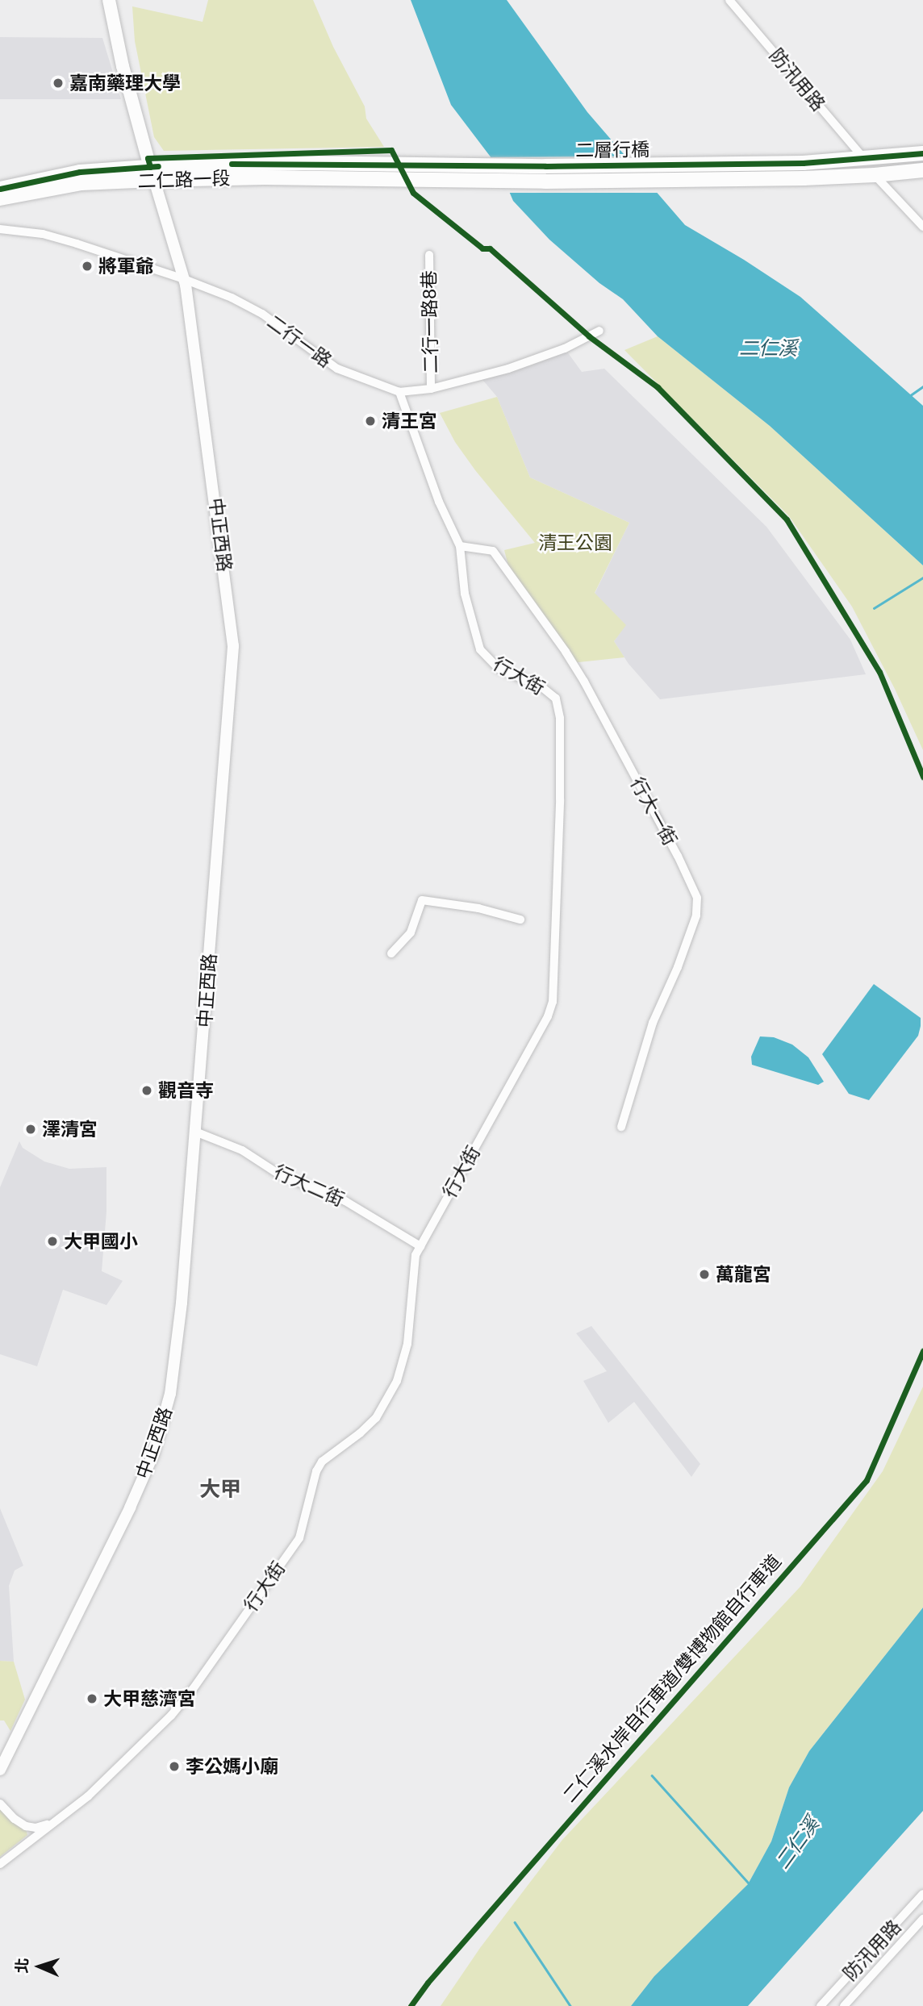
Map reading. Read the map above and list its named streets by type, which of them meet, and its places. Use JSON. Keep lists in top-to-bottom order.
{
  "streets": {
    "main road": ["二層行橋", "二仁路一段"],
    "street": [
      "防汛用路",
      "二行一路8巷",
      "二行一路",
      "中正西路",
      "行大街",
      "行大一街",
      "行大二街"
    ],
    "cycle path": ["二仁溪水岸自行車道/雙博物館自行車道"]
  },
  "crossings": [
    ["防汛用路", "二層行橋"],
    ["二層行橋", "二仁路一段"],
    ["二仁路一段", "中正西路"],
    ["二行一路8巷", "二行一路"],
    ["二行一路", "中正西路"],
    ["二行一路", "行大街"],
    ["中正西路", "行大二街"],
    ["行大街", "行大一街"],
    ["行大街", "行大二街"]
  ],
  "districts": ["大甲"],
  "water": ["二仁溪"],
  "parks": ["清王公園"],
  "places": [
    "嘉南藥理大學",
    "將軍爺",
    "清王宮",
    "觀音寺",
    "澤清宮",
    "大甲國小",
    "萬龍宮",
    "大甲慈濟宮",
    "李公媽小廟"
  ],
  "north": "left"
}
